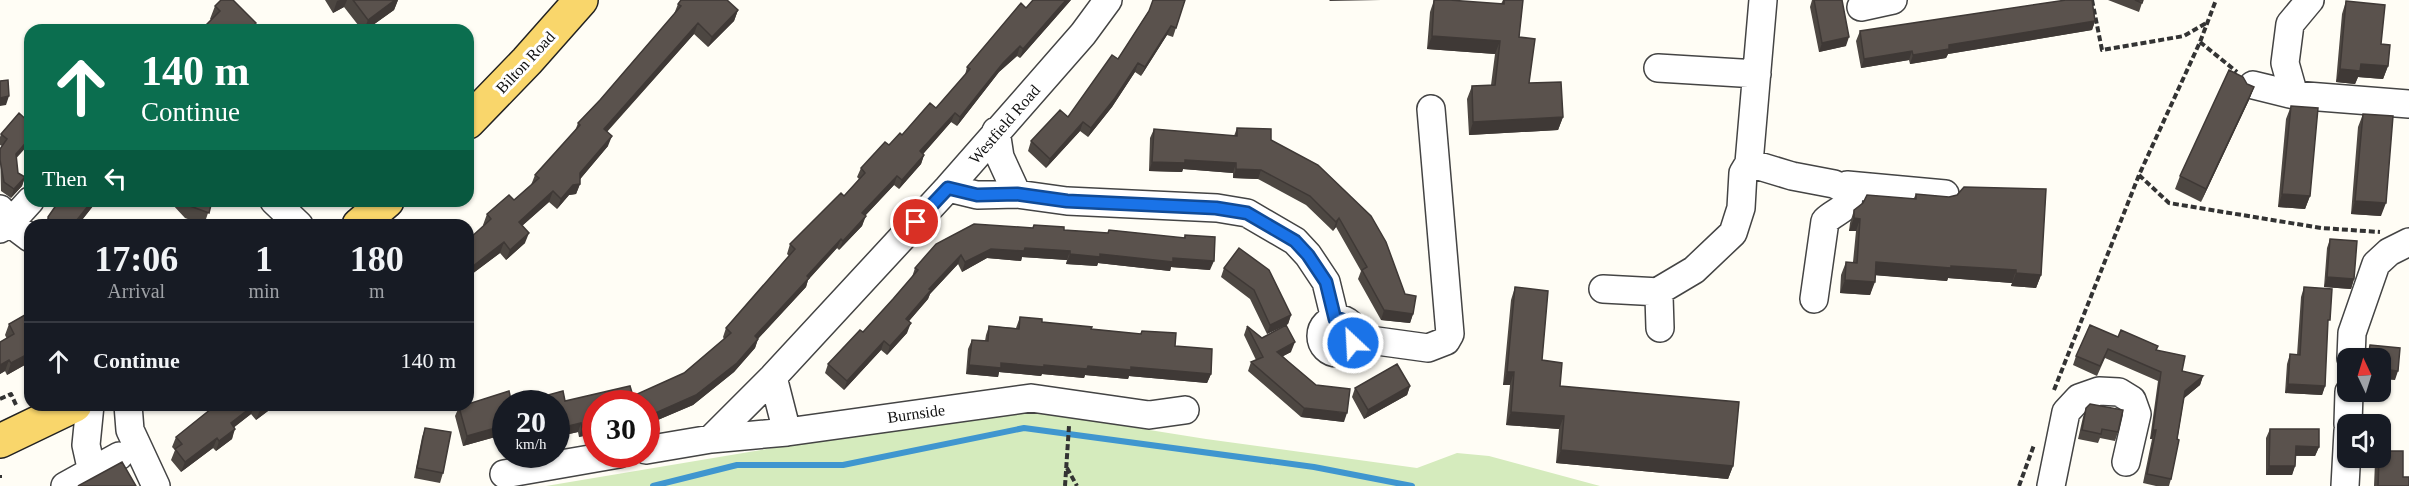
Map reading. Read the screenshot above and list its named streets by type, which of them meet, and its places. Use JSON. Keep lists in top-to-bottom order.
{
  "streets": {
    "main road": ["Bilton Road"],
    "street": ["Westfield Road", "Burnside"]
  },
  "crossings": [
    ["Westfield Road", "Burnside"]
  ],
  "north": "top",
  "page": {
    "turn": ["140 m", "Continue"],
    "then": "Then",
    "eta": [
      "17:06",
      "Arrival",
      "1",
      "min",
      "180",
      "m"
    ],
    "list": [
      {
        "name": "Continue",
        "value": "140 m"
      }
    ],
    "speed": "20 km/h",
    "limit": "30"
  }
}
